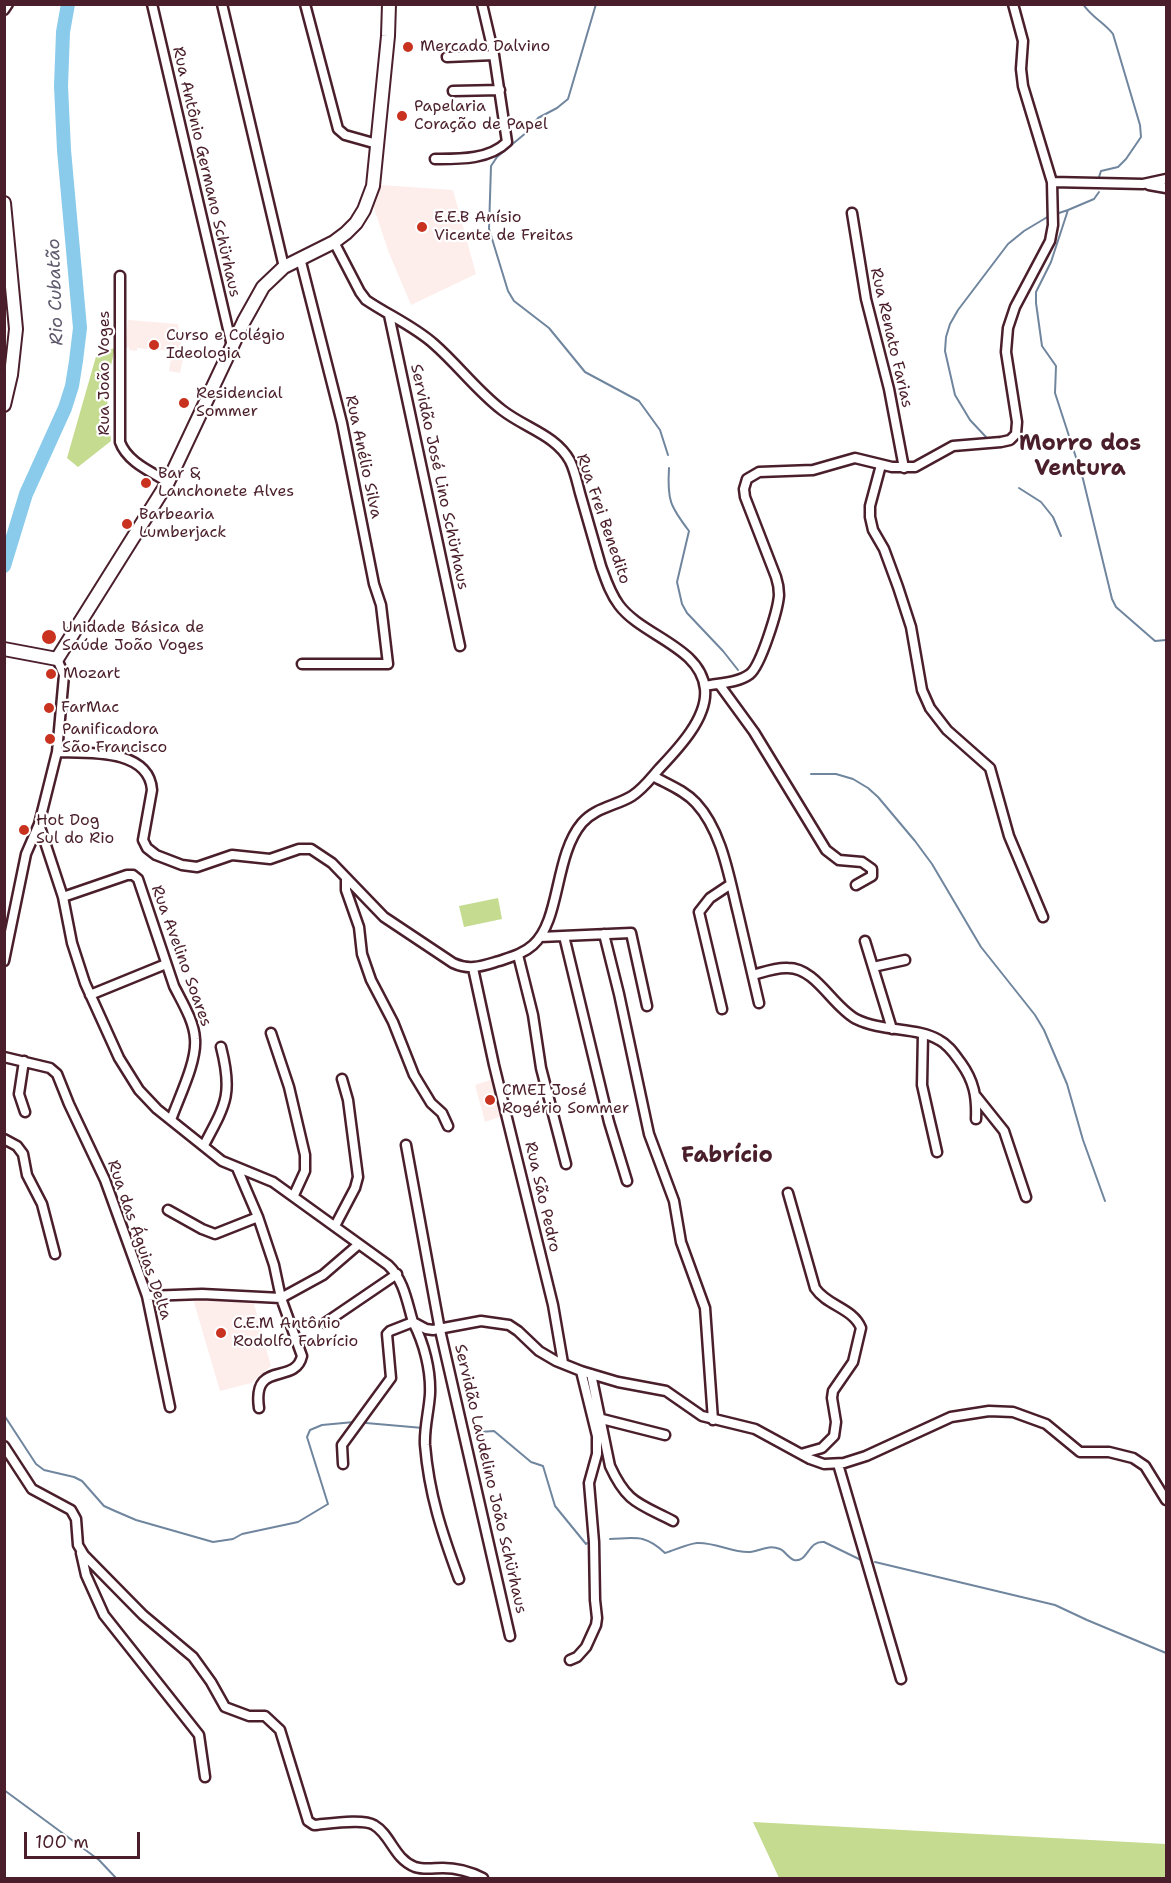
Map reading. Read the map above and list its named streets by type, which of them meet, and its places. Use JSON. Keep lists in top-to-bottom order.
{
  "streets": {
    "street": [
      "Rua Antônio Germano Schürhaus",
      "Rua Renato Farias",
      "Rua João Voges",
      "Rua Anélio Silva",
      "Servidão José Lino Schürhaus",
      "Rua Frei Benedito",
      "Rua Avelino Soares",
      "Rua São Pedro",
      "Rua das Águias Delta",
      "Servidão Laudelino João Schürhaus"
    ]
  },
  "crossings": [
    ["Servidão José Lino Schürhaus", "Rua Frei Benedito"]
  ],
  "districts": ["Morro dos Ventura", "Fabrício"],
  "water": ["Rio Cubatão"],
  "places": [
    "Mercado Dalvino",
    "Papelaria Coração de Papel",
    "E.E.B Anísio Vicente de Freitas",
    "Curso e Colégio Ideologia",
    "Residencial Sommer",
    "Bar & Lanchonete Alves",
    "Barbearia Lumberjack",
    "Unidade Básica de Saúde João Voges",
    "Mozart",
    "FarMac",
    "Panificadora São Francisco",
    "Hot Dog Sul do Rio",
    "CMEI José Rogério Sommer",
    "C.E.M Antônio Rodolfo Fabrício"
  ],
  "scale_bar": "100 m"
}
